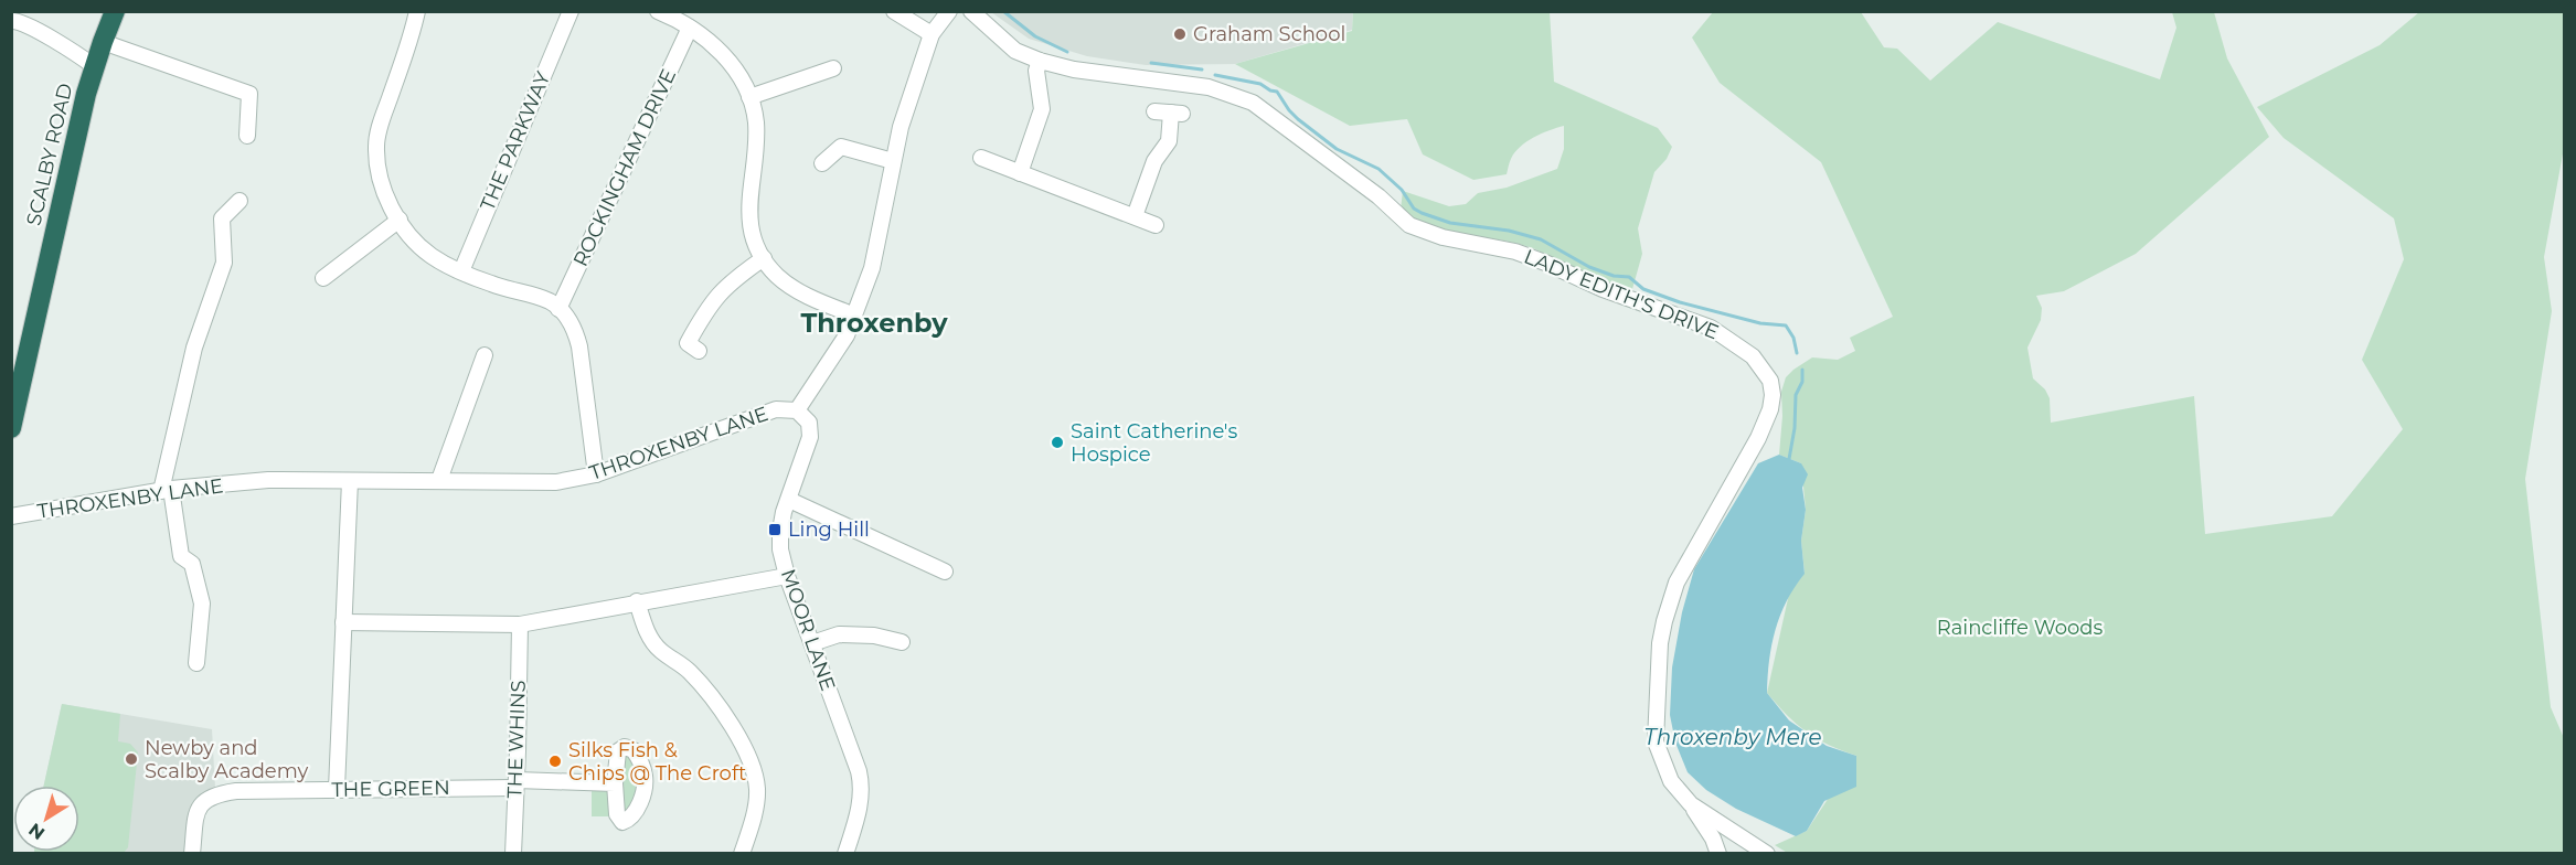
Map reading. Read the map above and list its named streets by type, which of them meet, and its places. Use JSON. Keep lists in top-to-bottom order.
{
  "streets": {
    "highway": ["SCALBY ROAD"],
    "street": [
      "THE PARKWAY",
      "ROCKINGHAM DRIVE",
      "LADY EDITH'S DRIVE",
      "THROXENBY LANE",
      "MOOR LANE",
      "THE WHINS",
      "THE GREEN"
    ]
  },
  "crossings": [
    ["THROXENBY LANE", "MOOR LANE"],
    ["THE WHINS", "THE GREEN"]
  ],
  "districts": ["Throxenby"],
  "water": ["Throxenby Mere"],
  "parks": ["Raincliffe Woods"],
  "places": {
    "other": [
      "Graham School",
      "Saint Catherine's Hospice",
      "Newby and Scalby Academy",
      "Silks Fish & Chips @ The Croft"
    ],
    "transit": ["Ling Hill"]
  },
  "north": "bottom left"
}
